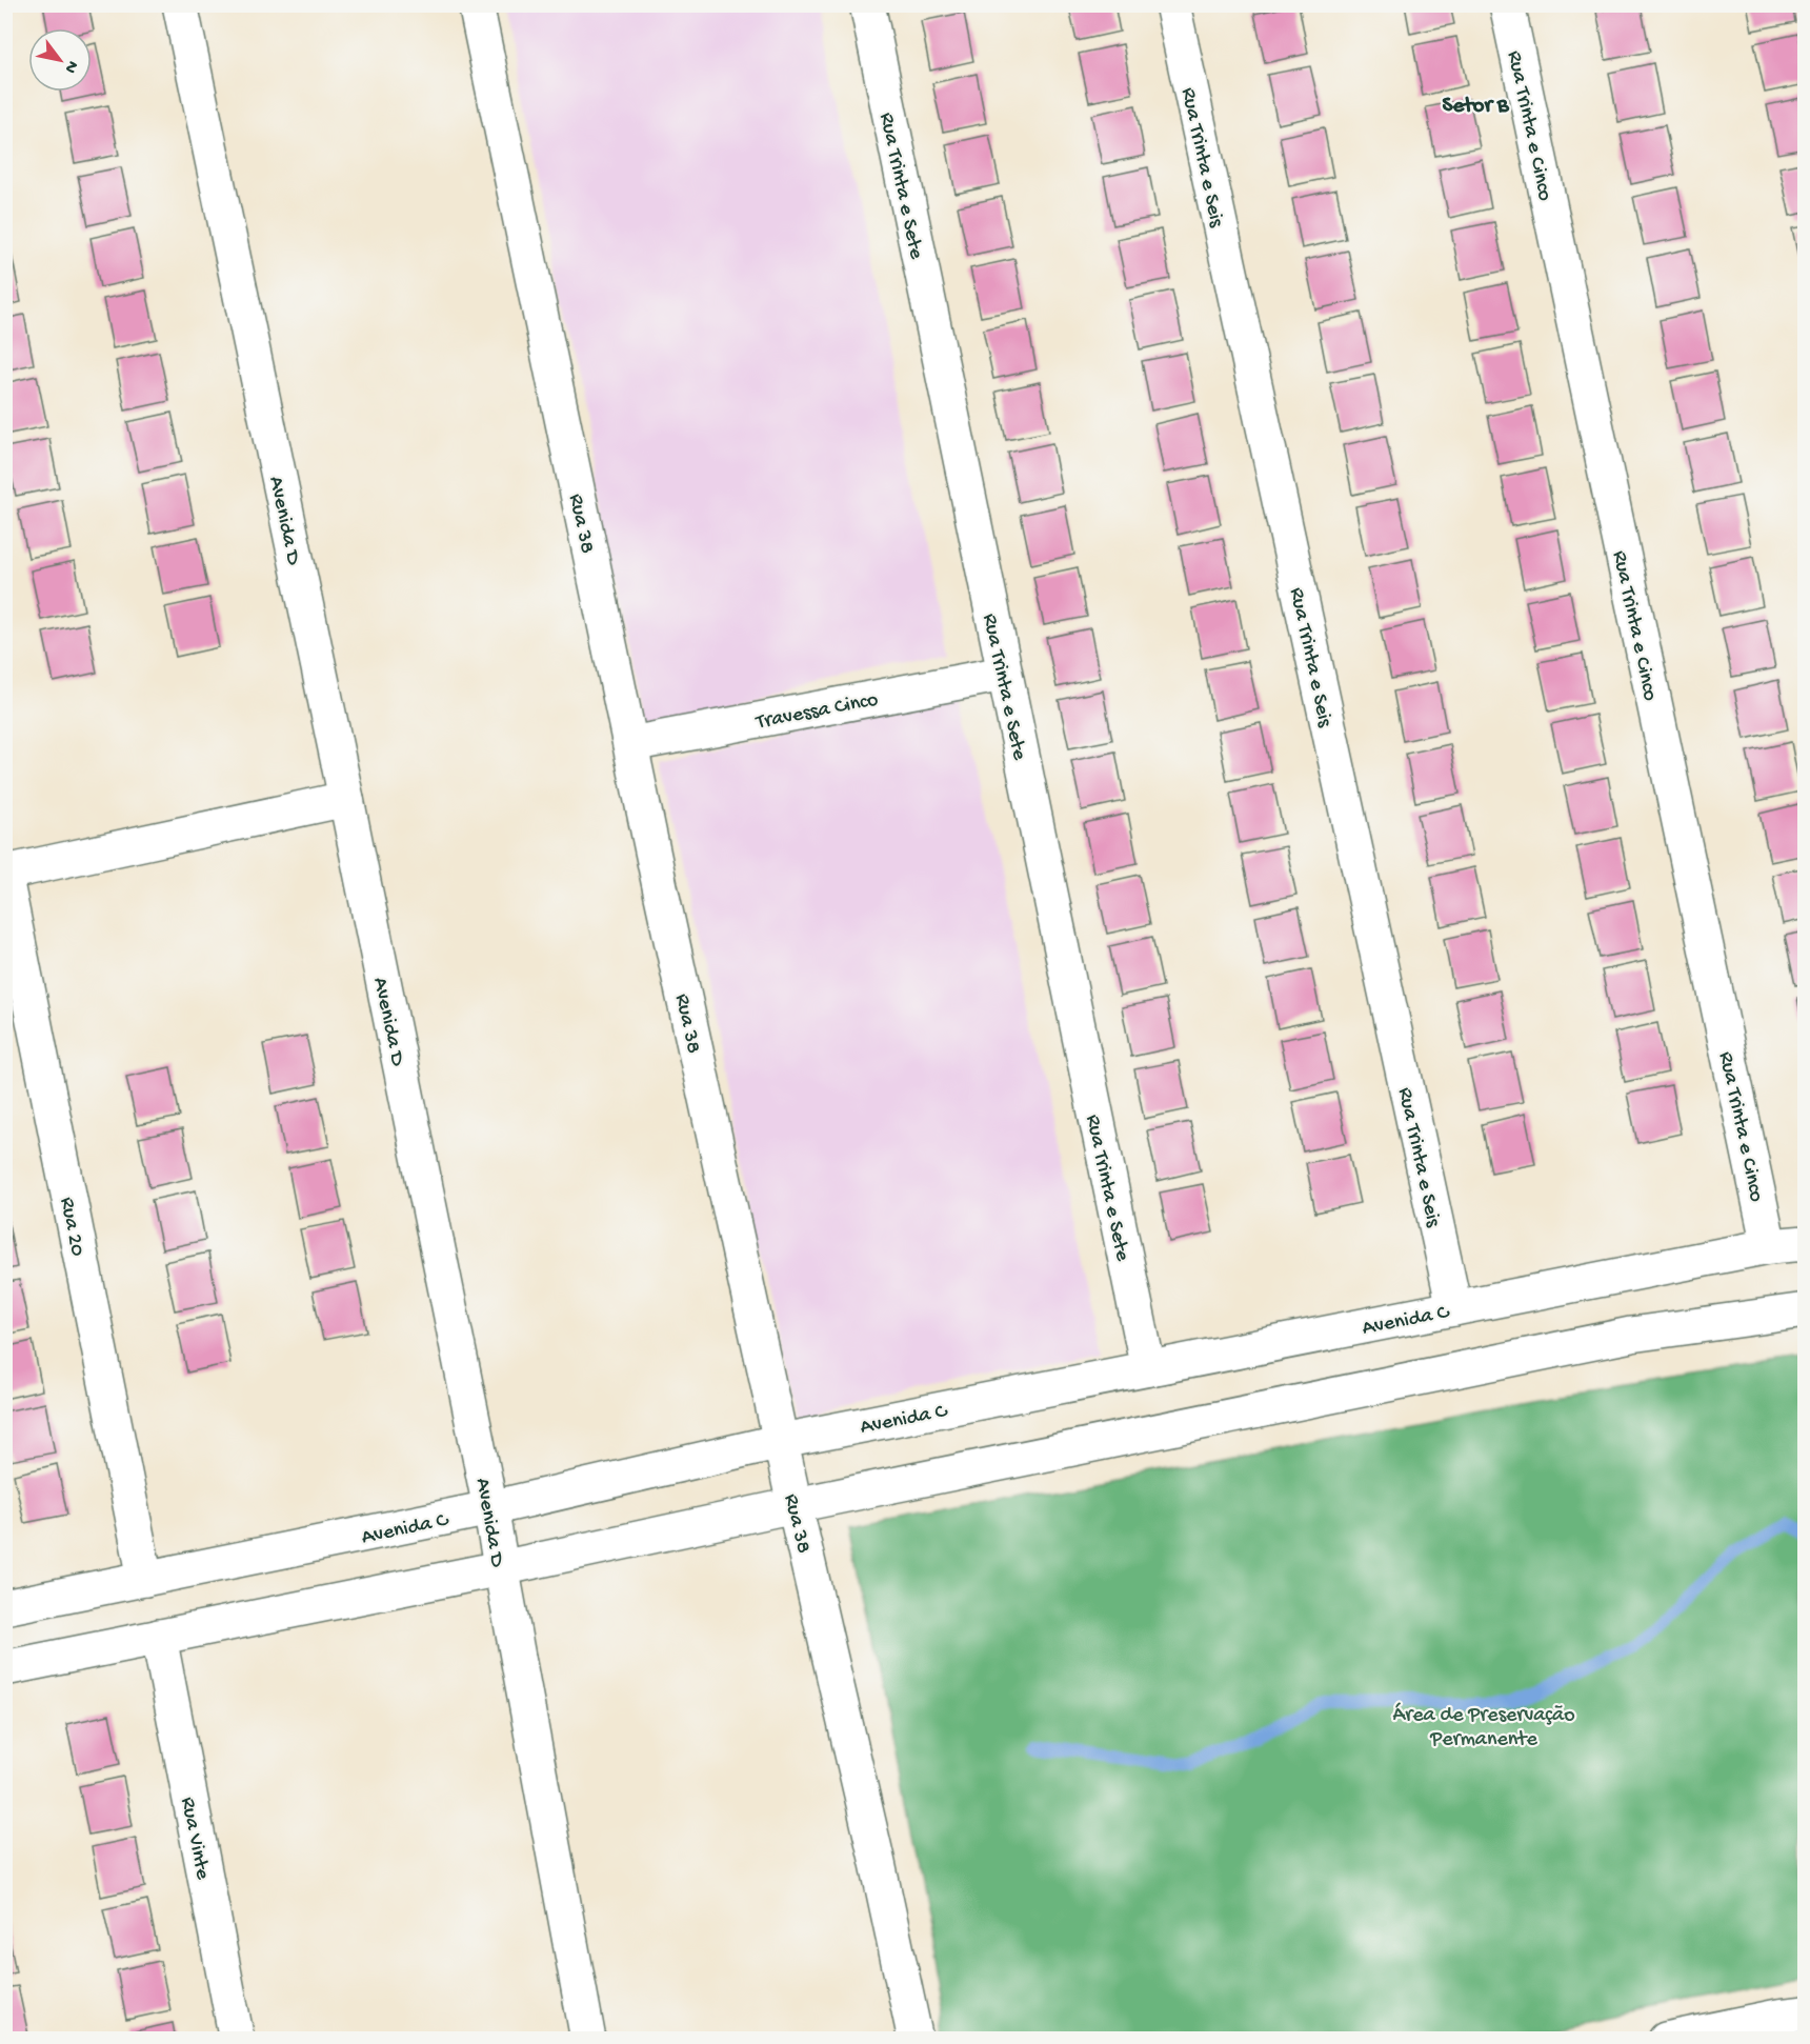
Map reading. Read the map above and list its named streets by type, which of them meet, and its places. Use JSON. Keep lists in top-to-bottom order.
{
  "streets": {
    "street": [
      "Rua Trinta e Cinco",
      "Rua Trinta e Seis",
      "Rua Trinta e Sete",
      "Avenida D",
      "Rua 38",
      "Travessa Cinco",
      "Rua 20",
      "Avenida C",
      "Rua Vinte"
    ]
  },
  "crossings": [
    ["Rua Trinta e Cinco", "Avenida C"],
    ["Rua Trinta e Seis", "Avenida C"],
    ["Rua Trinta e Sete", "Travessa Cinco"],
    ["Rua Trinta e Sete", "Avenida C"],
    ["Avenida D", "Avenida C"],
    ["Rua 38", "Travessa Cinco"],
    ["Rua 38", "Avenida C"],
    ["Rua 20", "Avenida C"]
  ],
  "districts": ["Setor B"],
  "parks": ["Área de Preservação Permanente"],
  "north": "bottom right"
}
